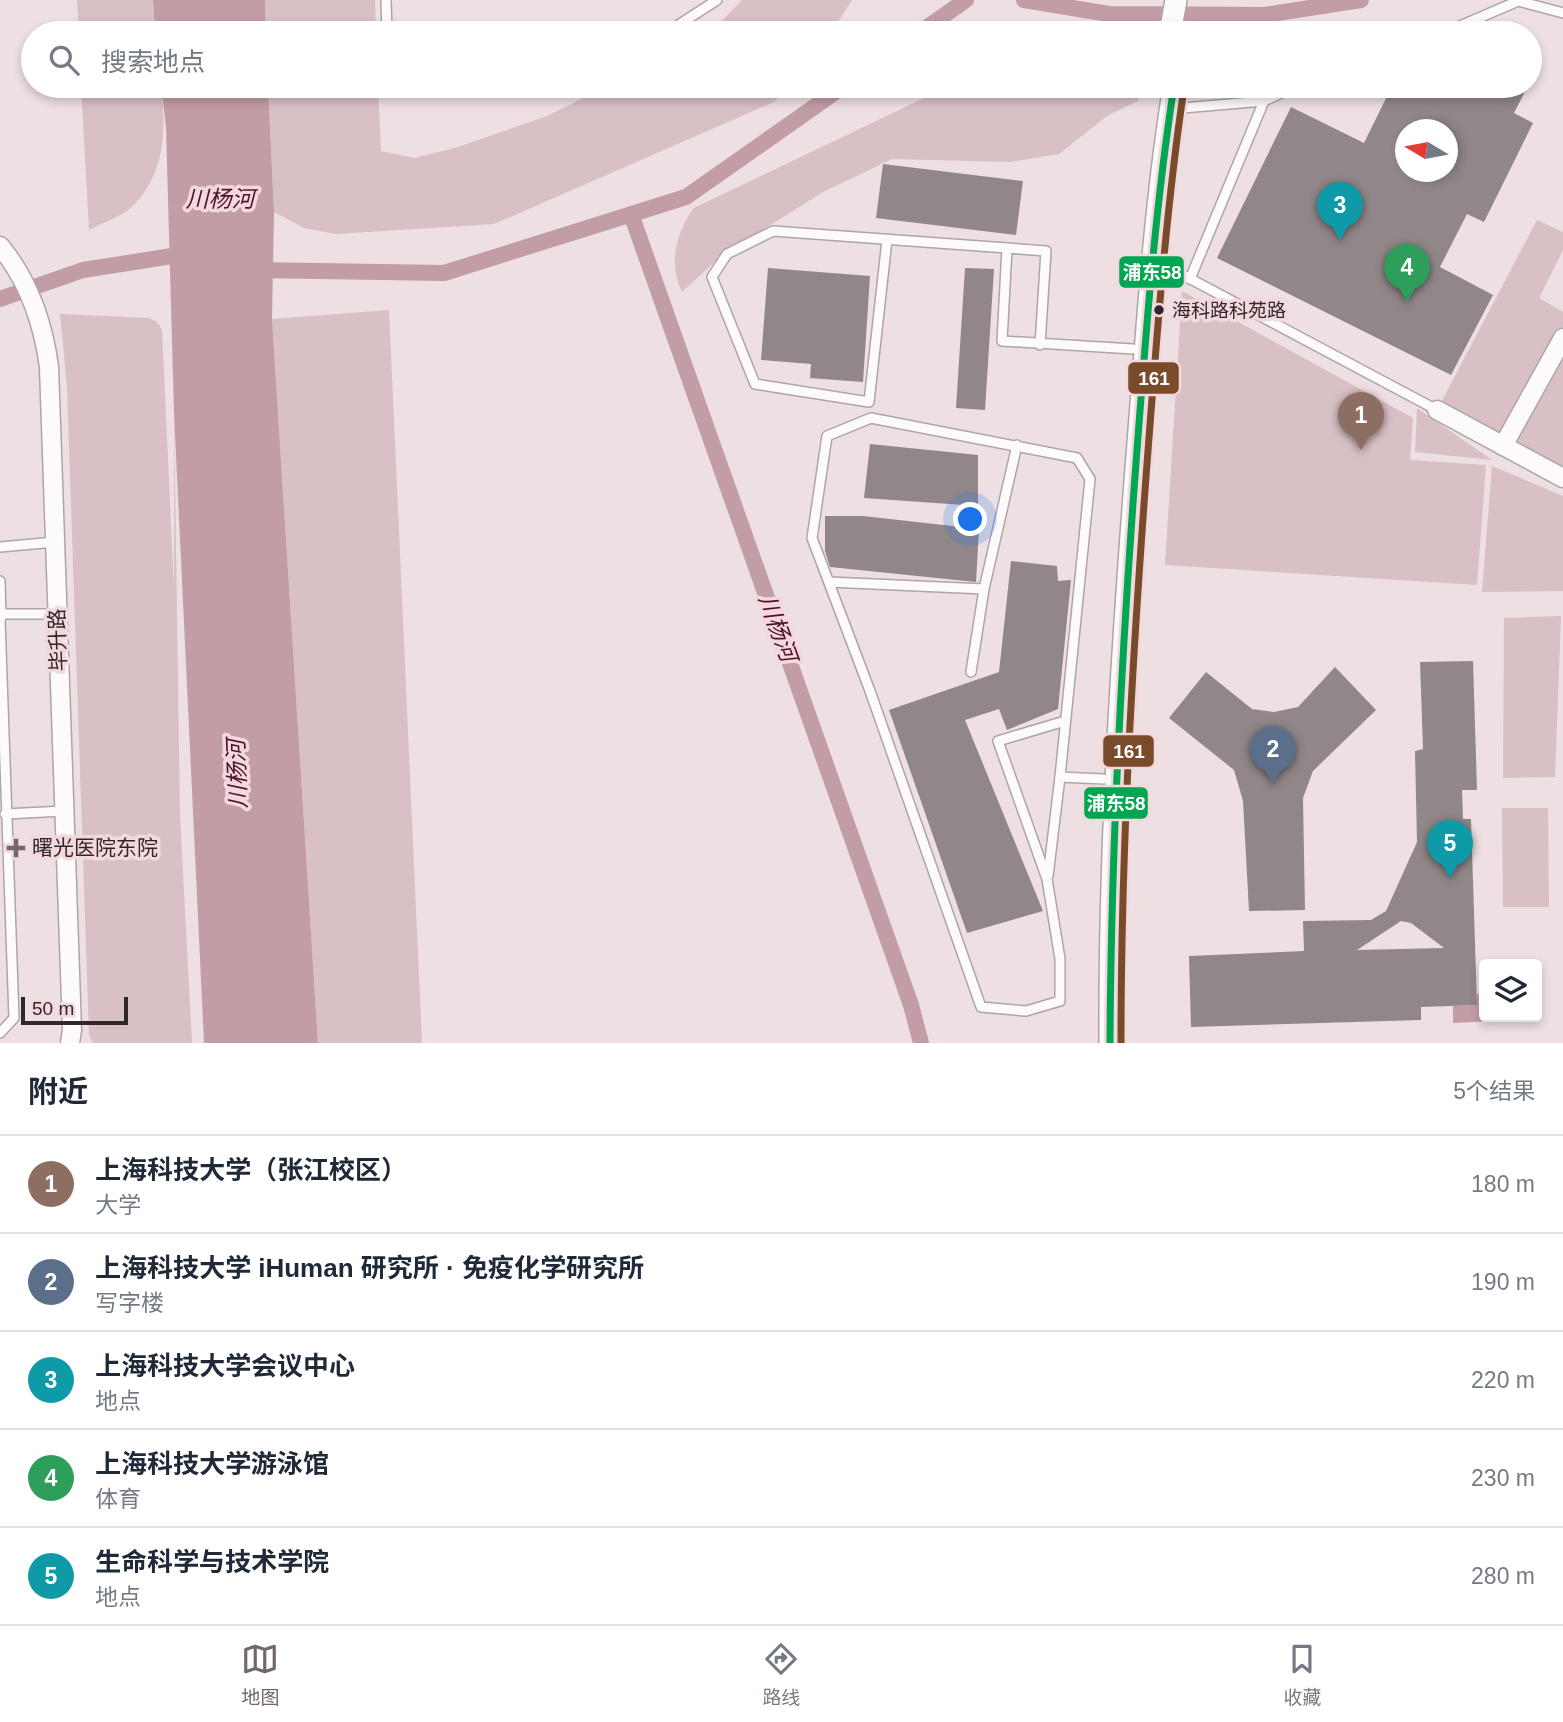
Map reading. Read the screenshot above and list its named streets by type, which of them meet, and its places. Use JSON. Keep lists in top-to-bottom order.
{
  "streets": {
    "street": ["毕升路"]
  },
  "water": ["川杨河"],
  "places": {
    "other": ["海科路科苑路"],
    "health": ["曙光医院东院"]
  },
  "lines": ["transit line 浦东58", "transit line 161"],
  "scale_bar": "50 m",
  "north": "left",
  "page": {
    "search": "搜索地点",
    "pins": [
      "3",
      "4",
      "1",
      "2",
      "5"
    ],
    "scale": "50 m",
    "heading": ["附近", "5个结果"],
    "list": [
      {
        "mark": "1",
        "name": "上海科技大学（张江校区）",
        "note": "大学",
        "value": "180 m"
      },
      {
        "mark": "2",
        "name": "上海科技大学 iHuman 研究所 · 免疫化学研究所",
        "note": "写字楼",
        "value": "190 m"
      },
      {
        "mark": "3",
        "name": "上海科技大学会议中心",
        "note": "地点",
        "value": "220 m"
      },
      {
        "mark": "4",
        "name": "上海科技大学游泳馆",
        "note": "体育",
        "value": "230 m"
      },
      {
        "mark": "5",
        "name": "生命科学与技术学院",
        "note": "地点",
        "value": "280 m"
      }
    ],
    "nav": ["地图", "路线", "收藏"]
  }
}
